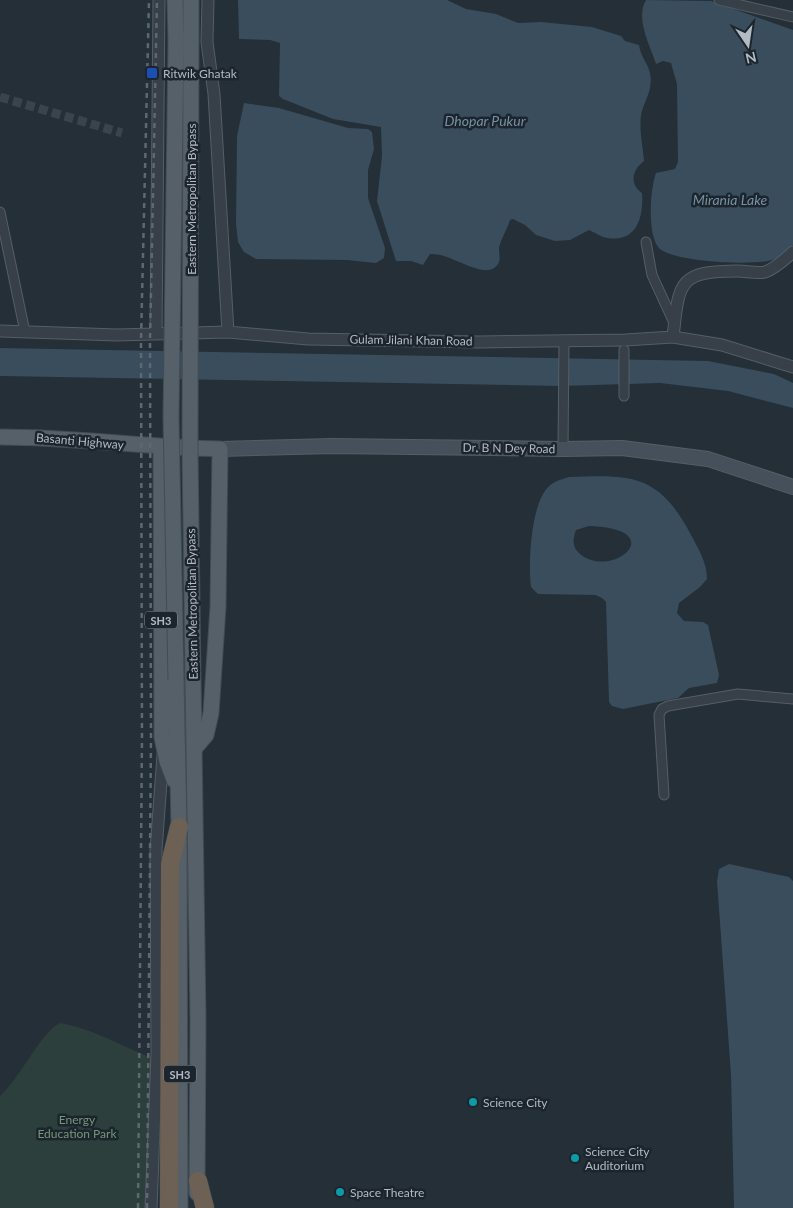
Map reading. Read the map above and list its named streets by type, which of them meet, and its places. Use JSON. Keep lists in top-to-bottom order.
{
  "streets": {
    "main road": [
      "Eastern Metropolitan Bypass",
      "Basanti Highway",
      "Dr. B N Dey Road",
      "SH3"
    ],
    "street": ["Gulam Jilani Khan Road"]
  },
  "crossings": [
    ["Basanti Highway", "Dr. B N Dey Road"],
    ["Basanti Highway", "SH3"]
  ],
  "water": ["Dhopar Pukur", "Mirania Lake"],
  "parks": ["Energy Education Park"],
  "places": {
    "transit": ["Ritwik Ghatak"],
    "other": ["Science City", "Science City Auditorium", "Space Theatre"]
  },
  "north": "bottom"
}
